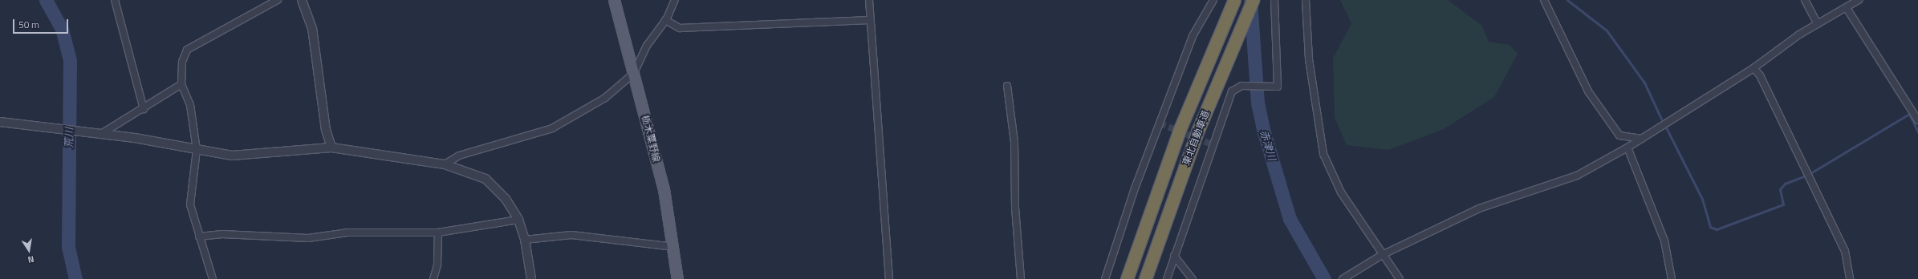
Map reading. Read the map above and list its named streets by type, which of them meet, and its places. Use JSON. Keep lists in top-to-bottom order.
{
  "streets": {
    "highway": ["東北自動車道"],
    "main road": ["栃木粟野線"]
  },
  "water": ["荒川", "赤津川"],
  "scale_bar": "50 m",
  "north": "bottom"
}
